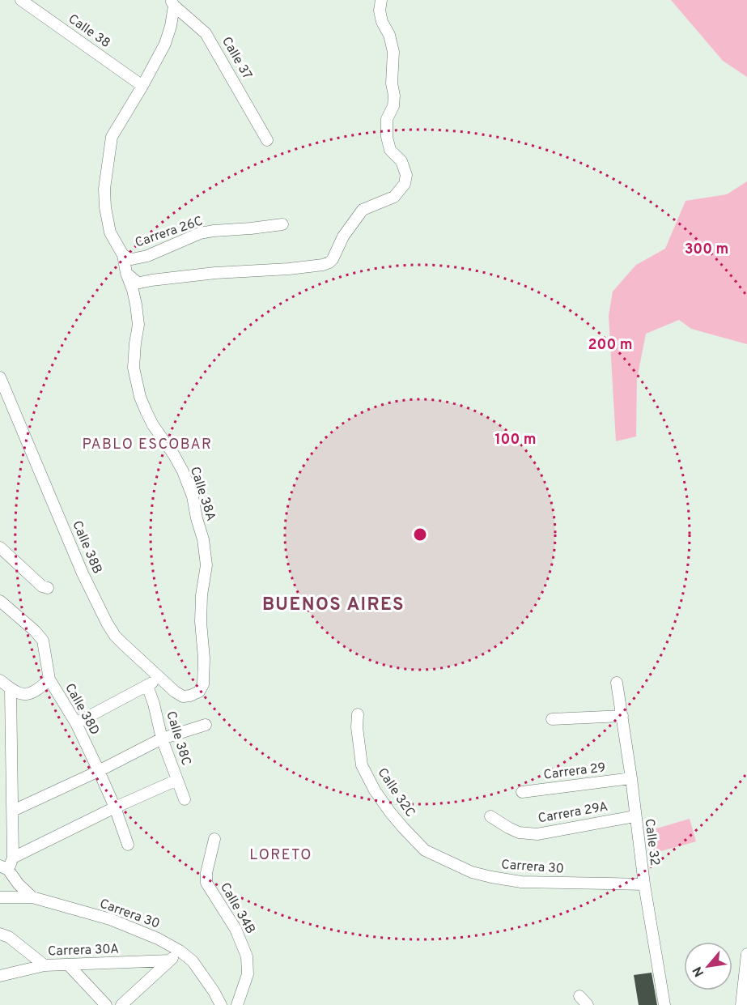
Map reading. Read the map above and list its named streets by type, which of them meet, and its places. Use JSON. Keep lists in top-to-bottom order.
{
  "streets": {
    "street": [
      "Calle 38",
      "Calle 37",
      "Carrera 26C",
      "Calle 38A",
      "Calle 38B",
      "Calle 38D",
      "Calle 38C",
      "Carrera 29",
      "Calle 32C",
      "Carrera 29A",
      "Calle 32",
      "Carrera 30",
      "Calle 34B",
      "Carrera 30A"
    ]
  },
  "crossings": [
    ["Calle 38", "Calle 38A"],
    ["Calle 37", "Calle 38A"],
    ["Carrera 26C", "Calle 38A"],
    ["Calle 38A", "Calle 38B"],
    ["Carrera 29", "Calle 32"],
    ["Calle 32C", "Carrera 30"],
    ["Carrera 29A", "Calle 32"],
    ["Calle 32", "Carrera 30"]
  ],
  "districts": ["PABLO ESCOBAR", "BUENOS AIRES", "LORETO"],
  "north": "bottom left",
  "rings": ["300 m", "200 m", "100 m"]
}
